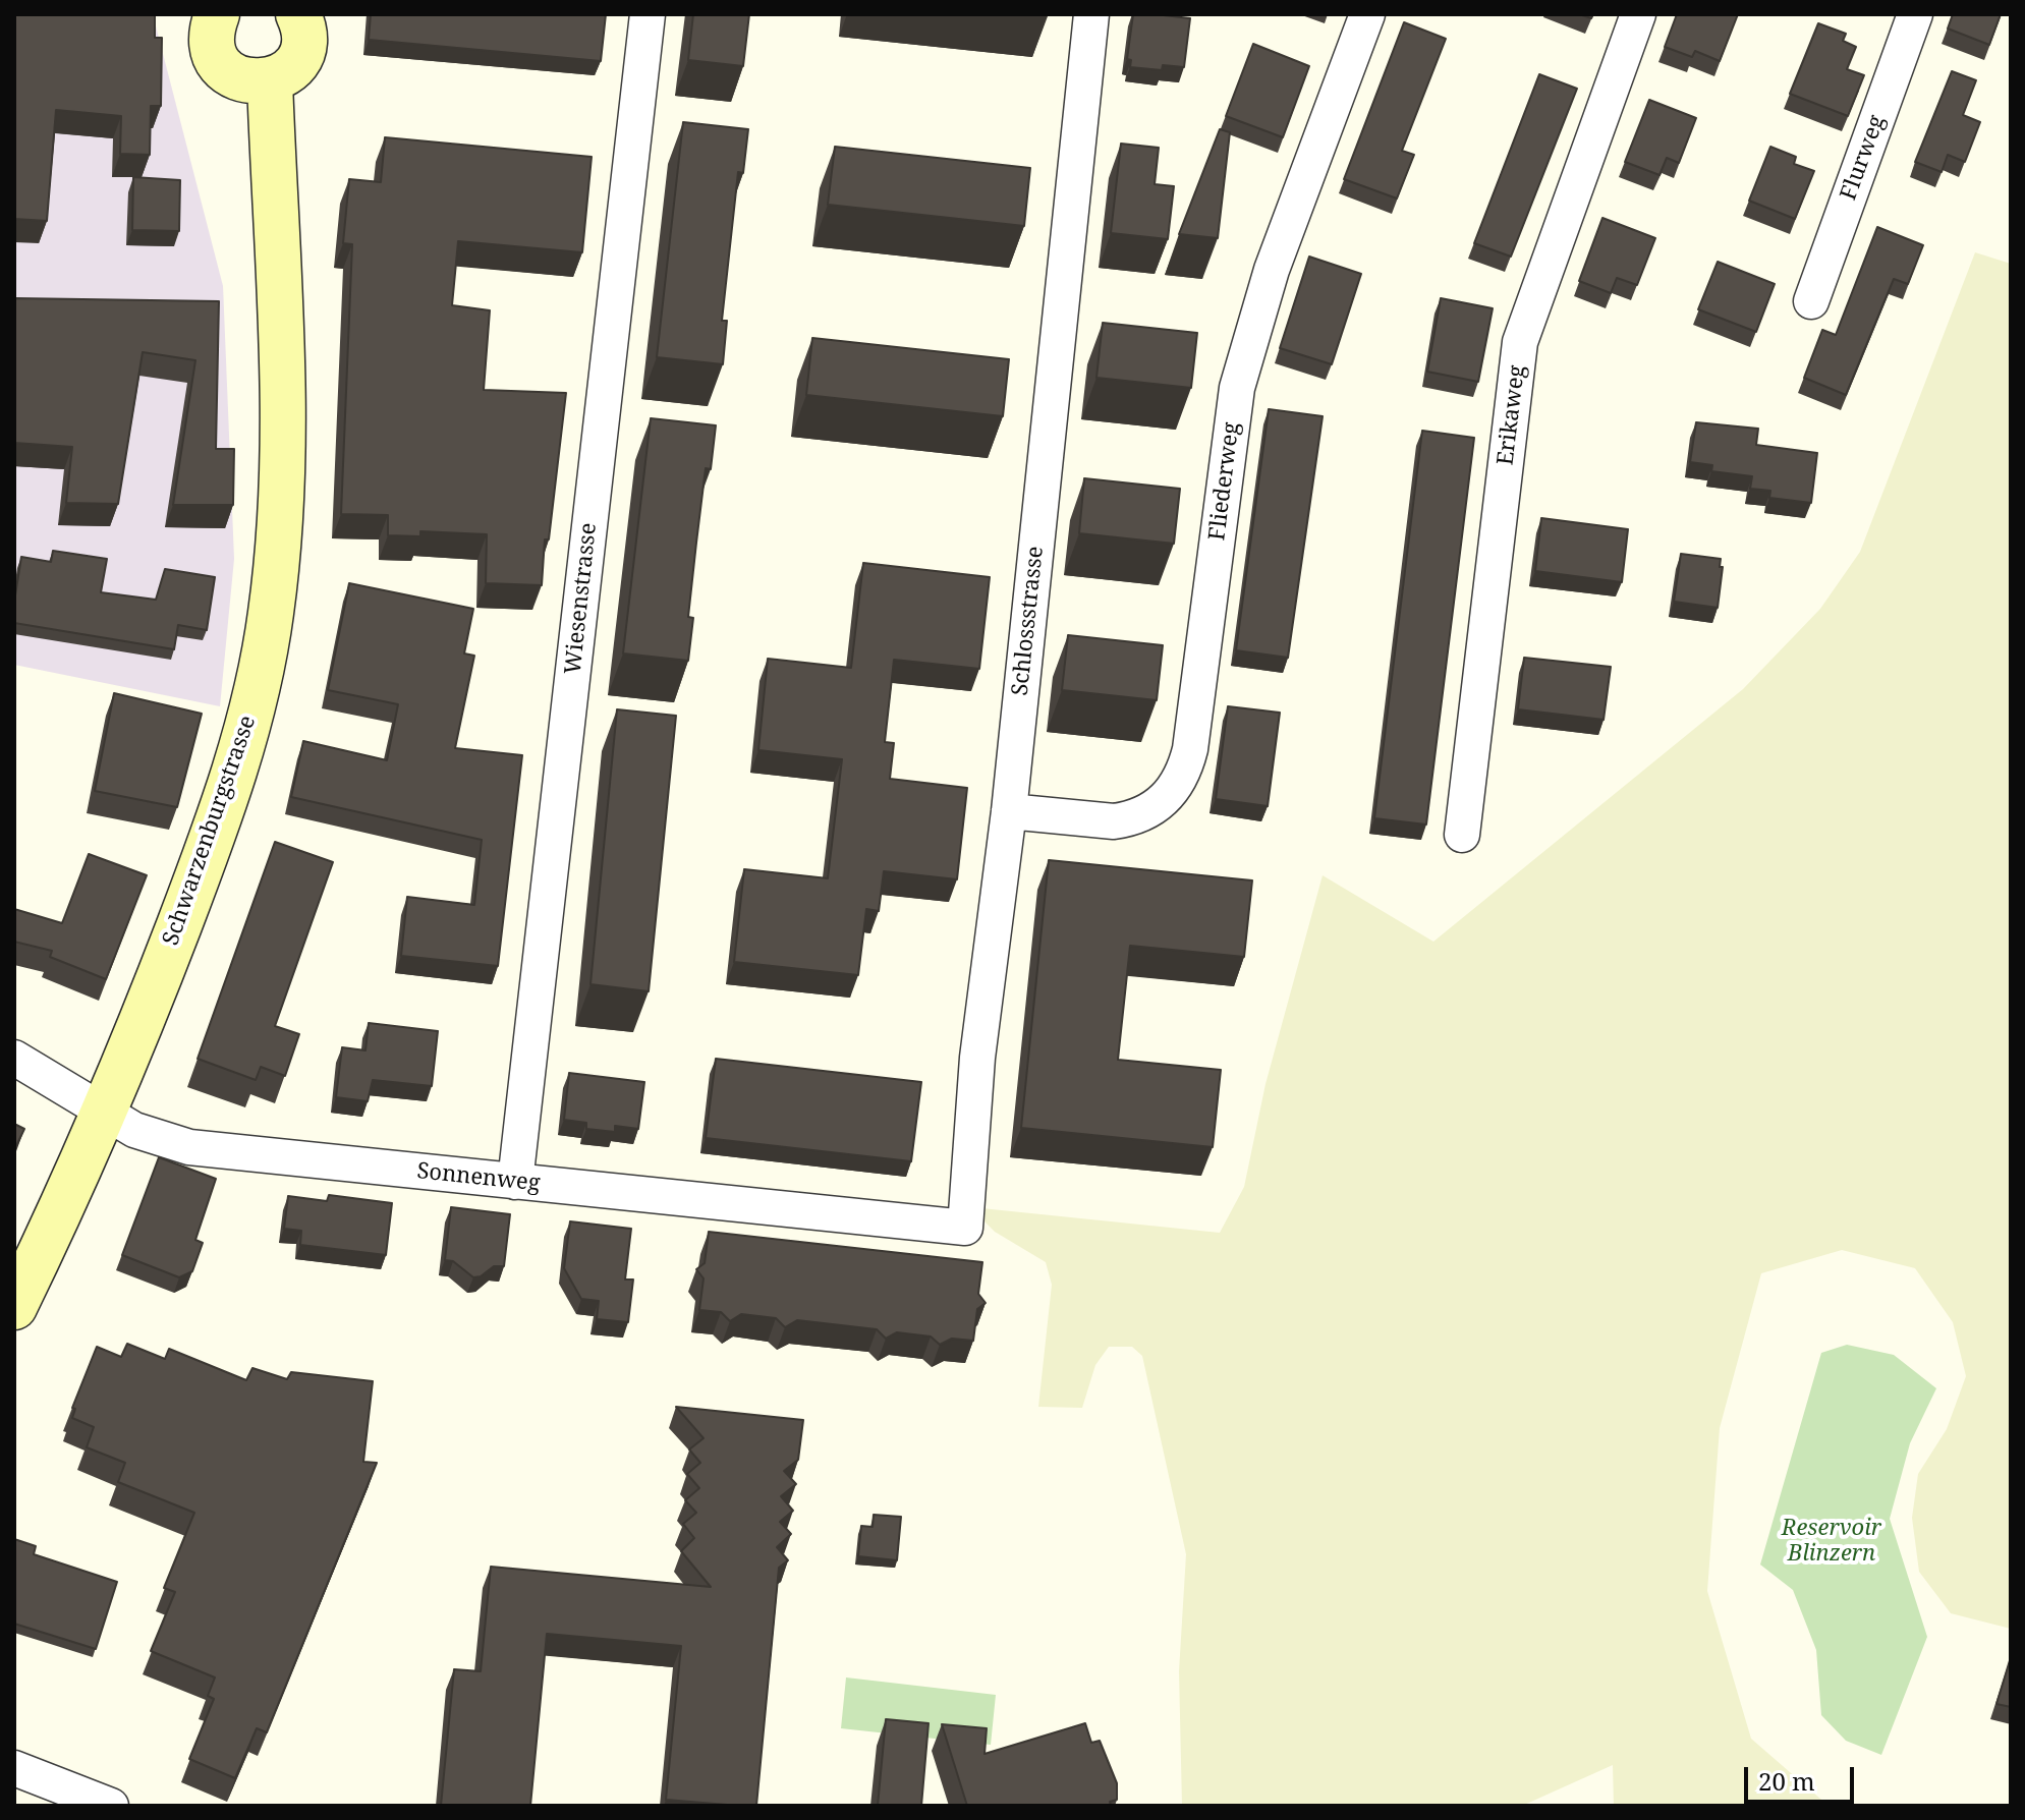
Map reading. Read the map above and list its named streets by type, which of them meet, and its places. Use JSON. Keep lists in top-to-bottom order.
{
  "streets": {
    "main road": ["Schwarzenburgstrasse"],
    "street": [
      "Flurweg",
      "Erikaweg",
      "Fliederweg",
      "Wiesenstrasse",
      "Schlossstrasse",
      "Sonnenweg"
    ]
  },
  "crossings": [
    ["Fliederweg", "Schlossstrasse"],
    ["Wiesenstrasse", "Sonnenweg"],
    ["Schlossstrasse", "Sonnenweg"],
    ["Schwarzenburgstrasse", "Sonnenweg"]
  ],
  "parks": ["Reservoir Blinzern"],
  "scale_bar": "20 m"
}
